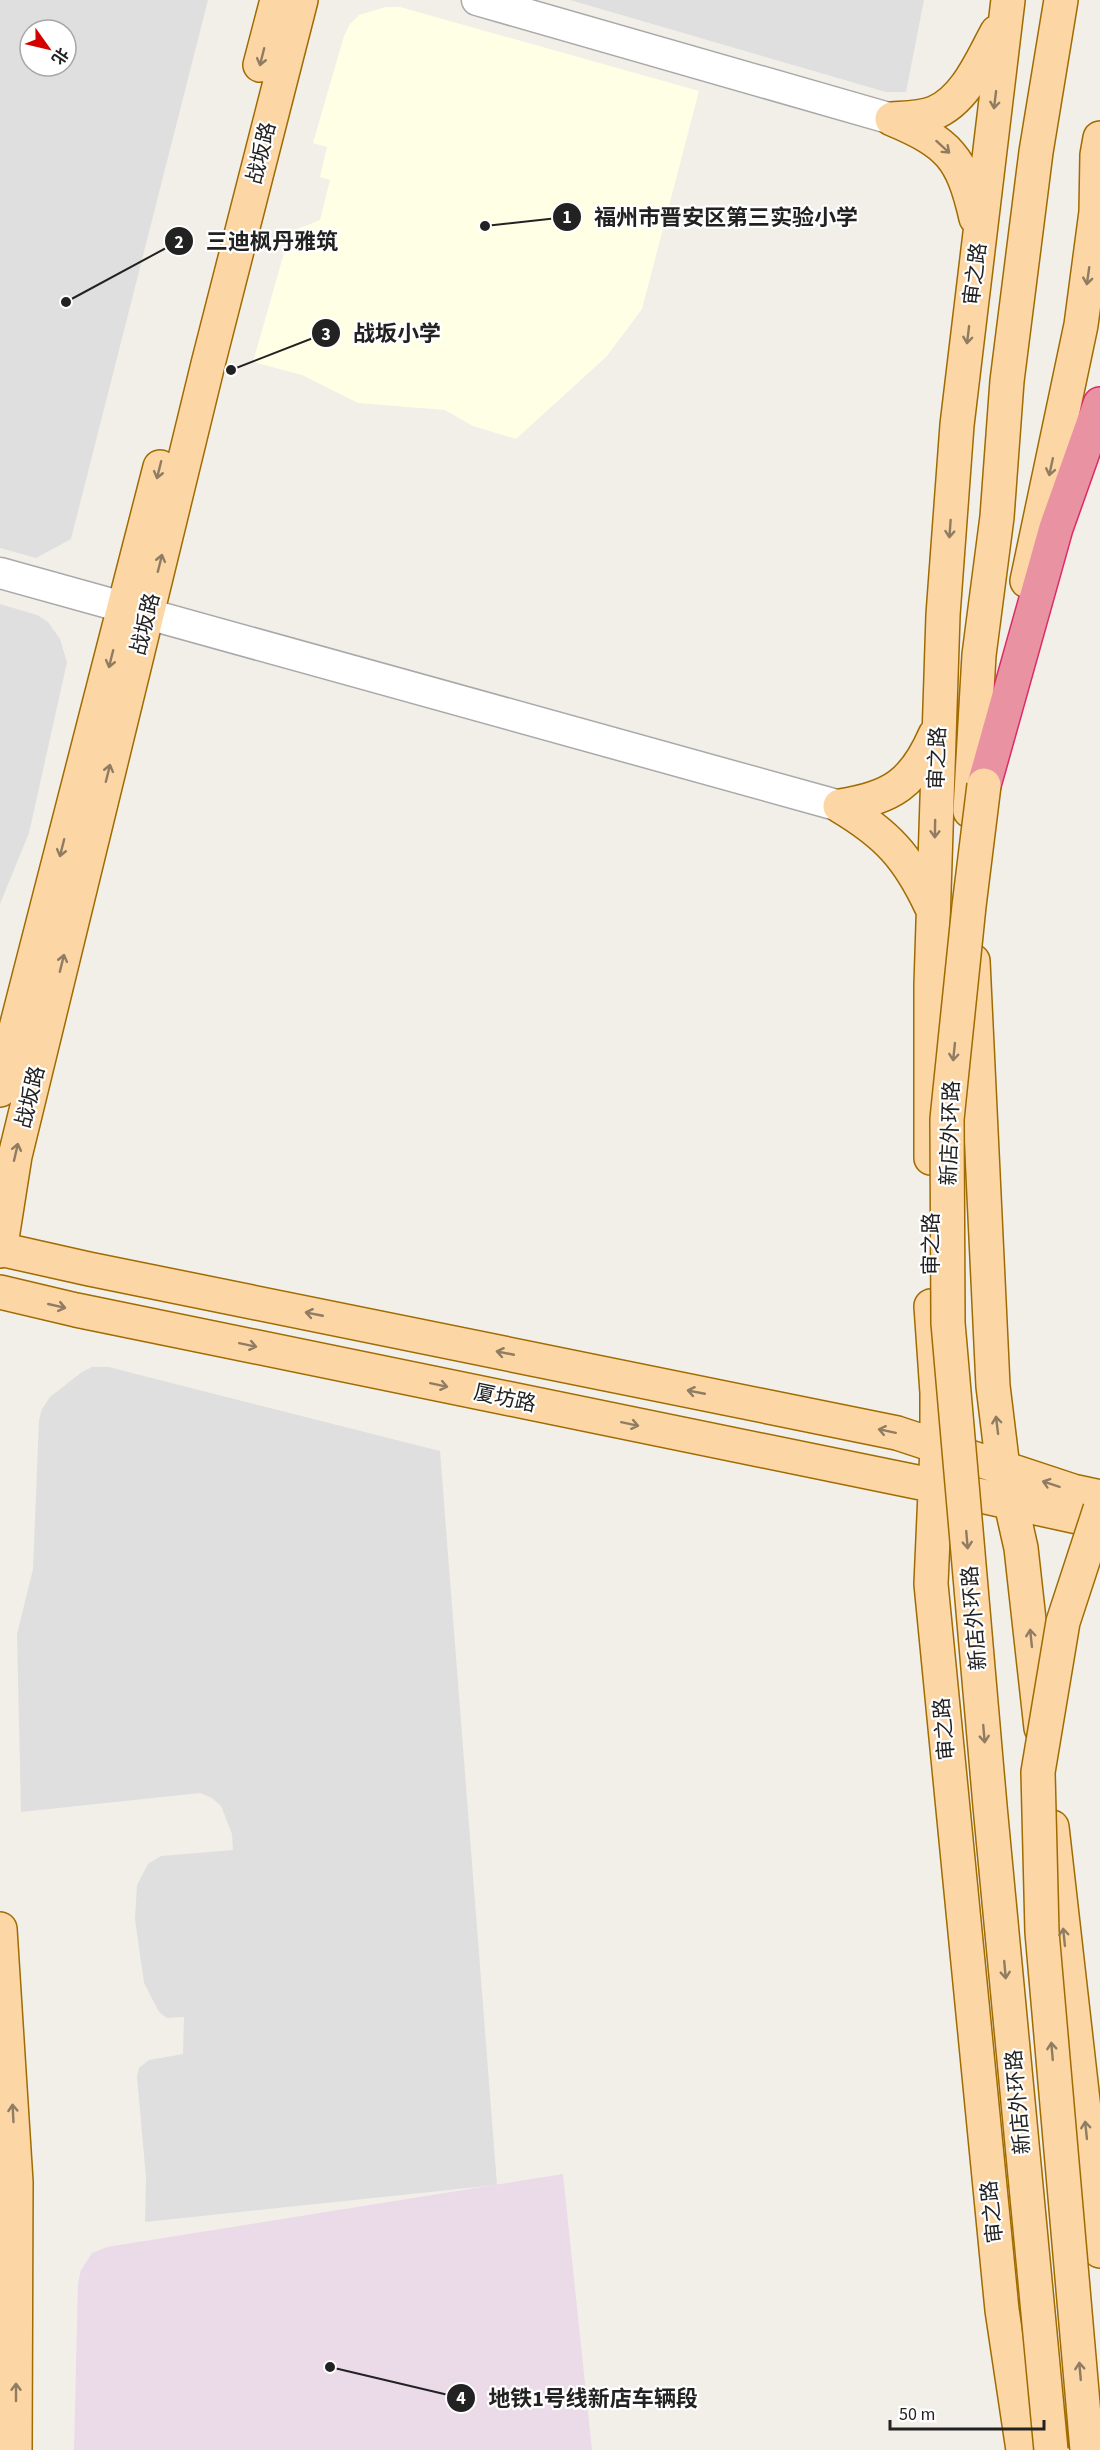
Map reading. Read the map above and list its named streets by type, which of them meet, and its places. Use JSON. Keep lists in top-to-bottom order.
{
  "streets": {
    "main road": [
      "战坂路",
      "审之路",
      "新店外环路",
      "厦坊路"
    ]
  },
  "crossings": [
    ["战坂路", "厦坊路"],
    ["审之路", "厦坊路"]
  ],
  "places": [
    "福州市晋安区第三实验小学",
    "三迪枫丹雅筑",
    "战坂小学",
    "地铁1号线新店车辆段"
  ],
  "scale_bar": "50 m",
  "north": "bottom right"
}
